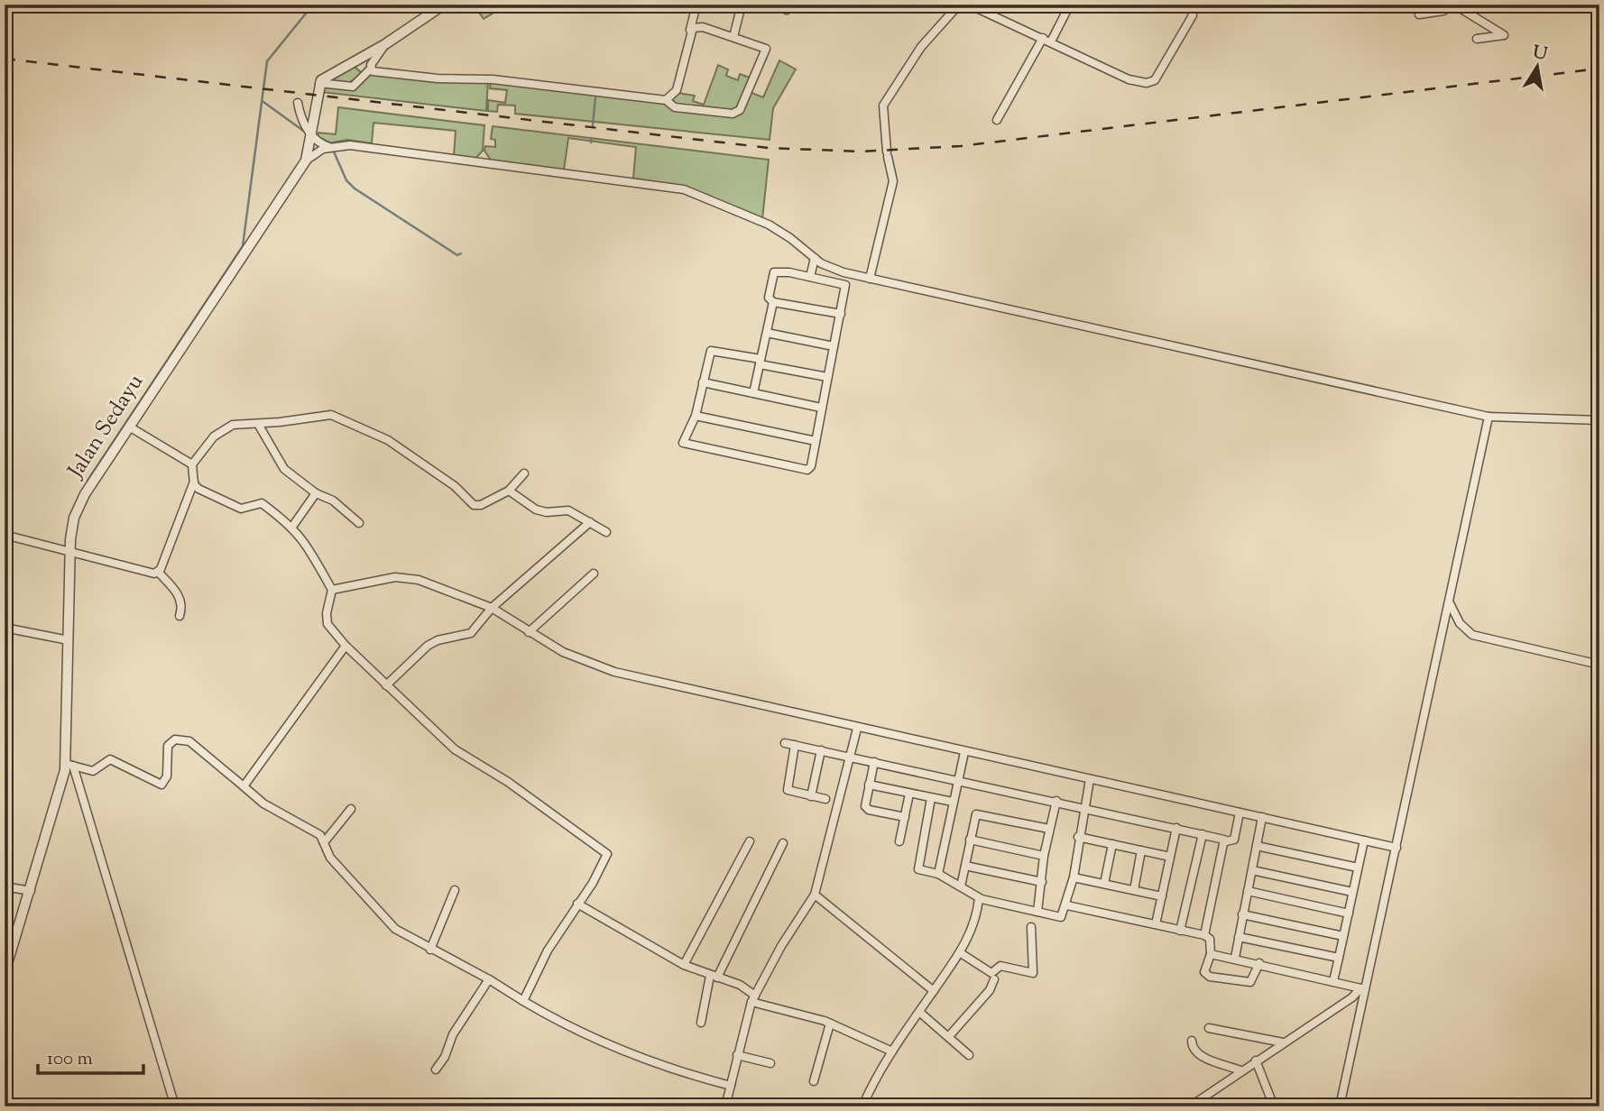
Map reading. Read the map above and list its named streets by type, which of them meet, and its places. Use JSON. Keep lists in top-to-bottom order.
{
  "streets": {
    "street": ["Jalan Sedayu"]
  },
  "scale_bar": "100 m",
  "north": "top"
}
